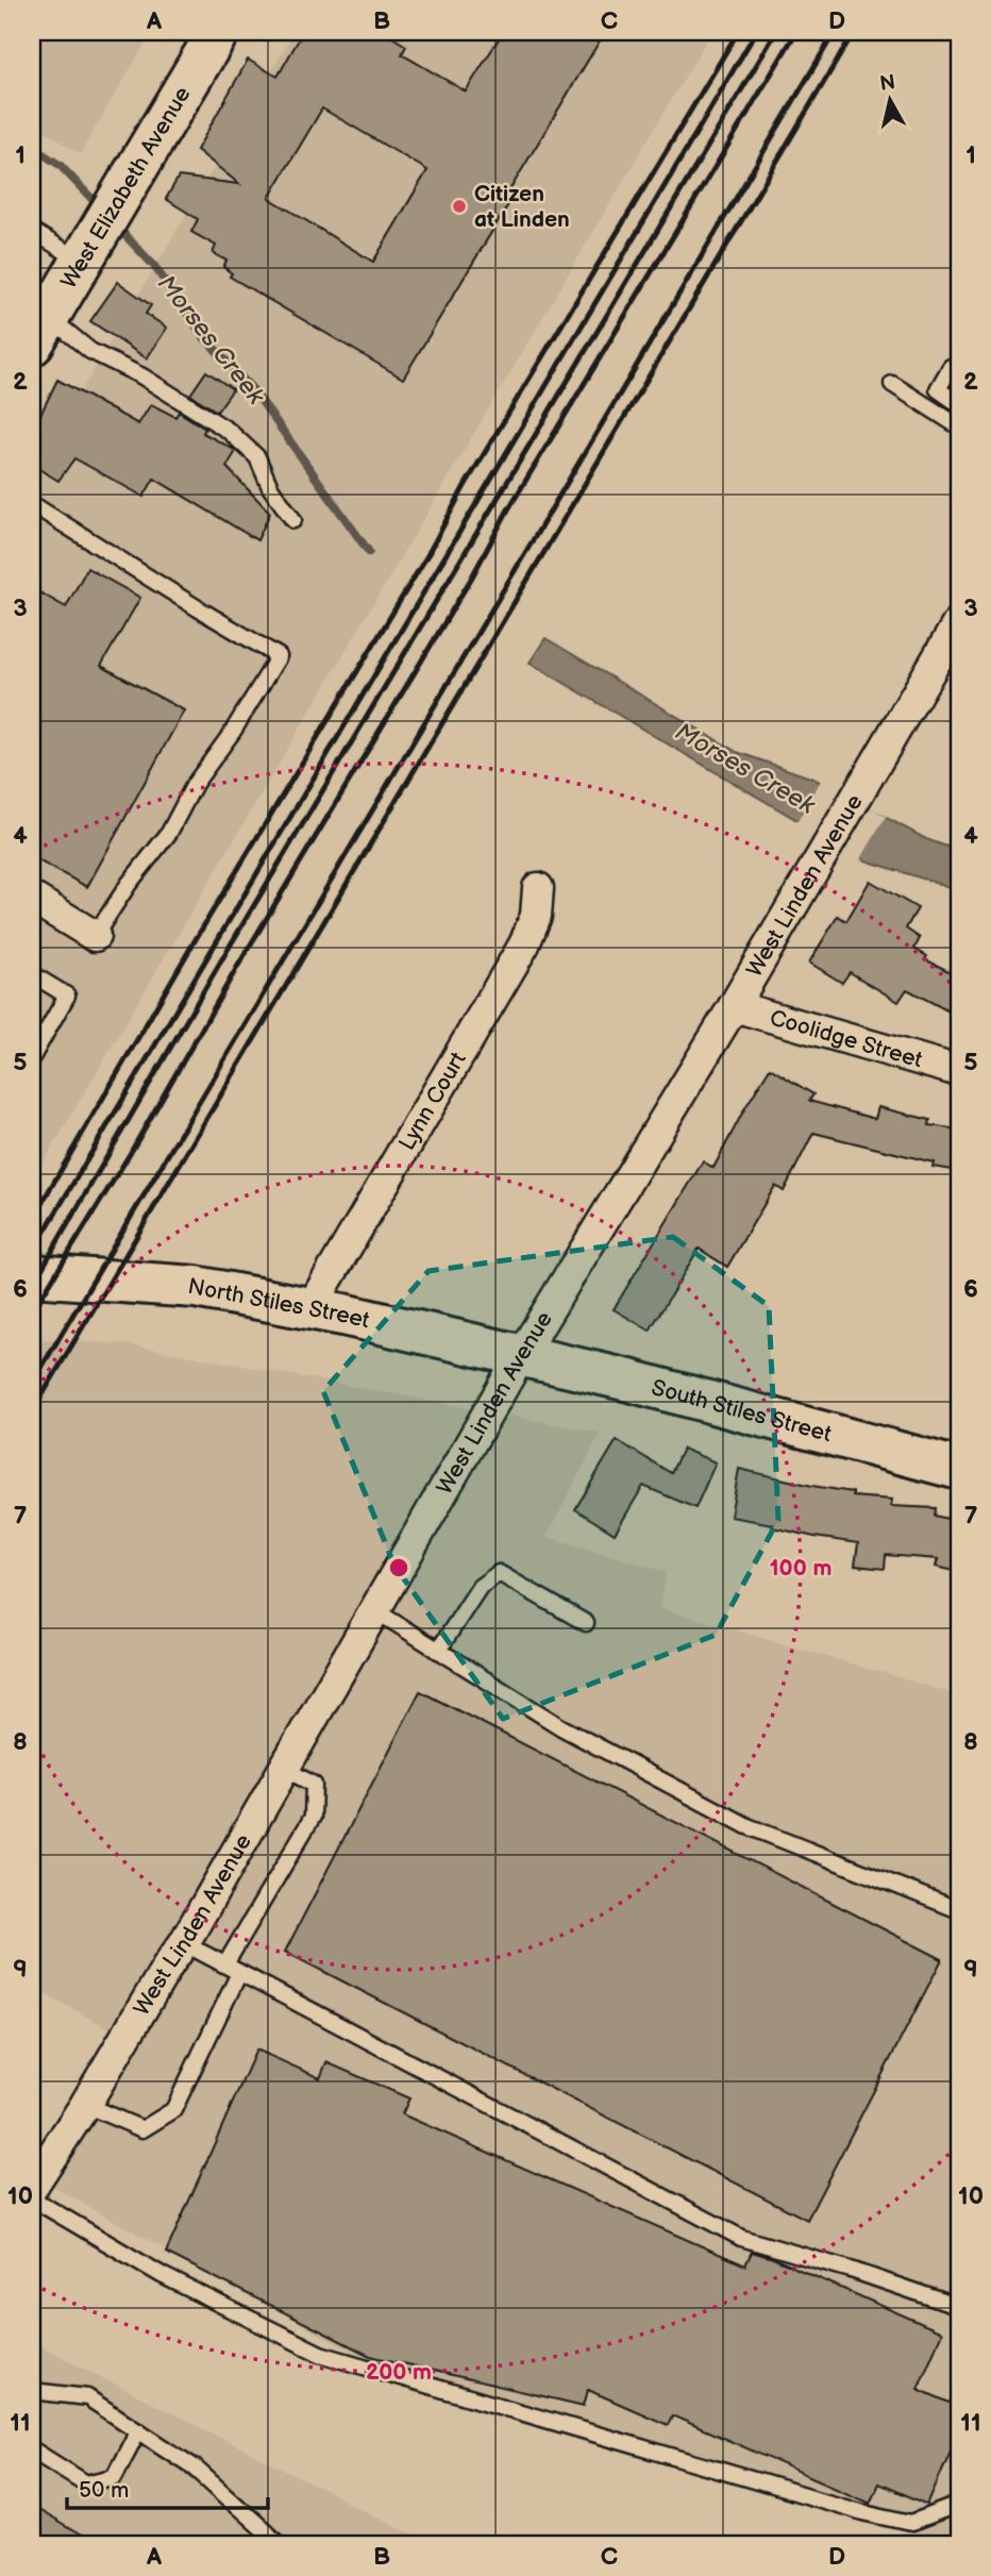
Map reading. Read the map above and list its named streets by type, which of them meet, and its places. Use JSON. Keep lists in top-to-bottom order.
{
  "streets": {
    "main road": ["West Elizabeth Avenue", "North Stiles Street", "South Stiles Street"],
    "street": ["West Linden Avenue", "Coolidge Street", "Lynn Court"]
  },
  "crossings": [
    ["West Linden Avenue", "Coolidge Street"],
    ["West Linden Avenue", "North Stiles Street"],
    ["West Linden Avenue", "South Stiles Street"],
    ["Lynn Court", "North Stiles Street"],
    ["North Stiles Street", "South Stiles Street"]
  ],
  "water": ["Morses Creek"],
  "places": ["Citizen at Linden"],
  "scale_bar": "50 m",
  "north": "top",
  "grid": {
    "columns": [
      "A",
      "B",
      "C",
      "D"
    ],
    "rows": [
      "1",
      "2",
      "3",
      "4",
      "5",
      "6",
      "7",
      "8",
      "9",
      "10",
      "11"
    ]
  },
  "rings": ["100 m", "200 m"]
}
